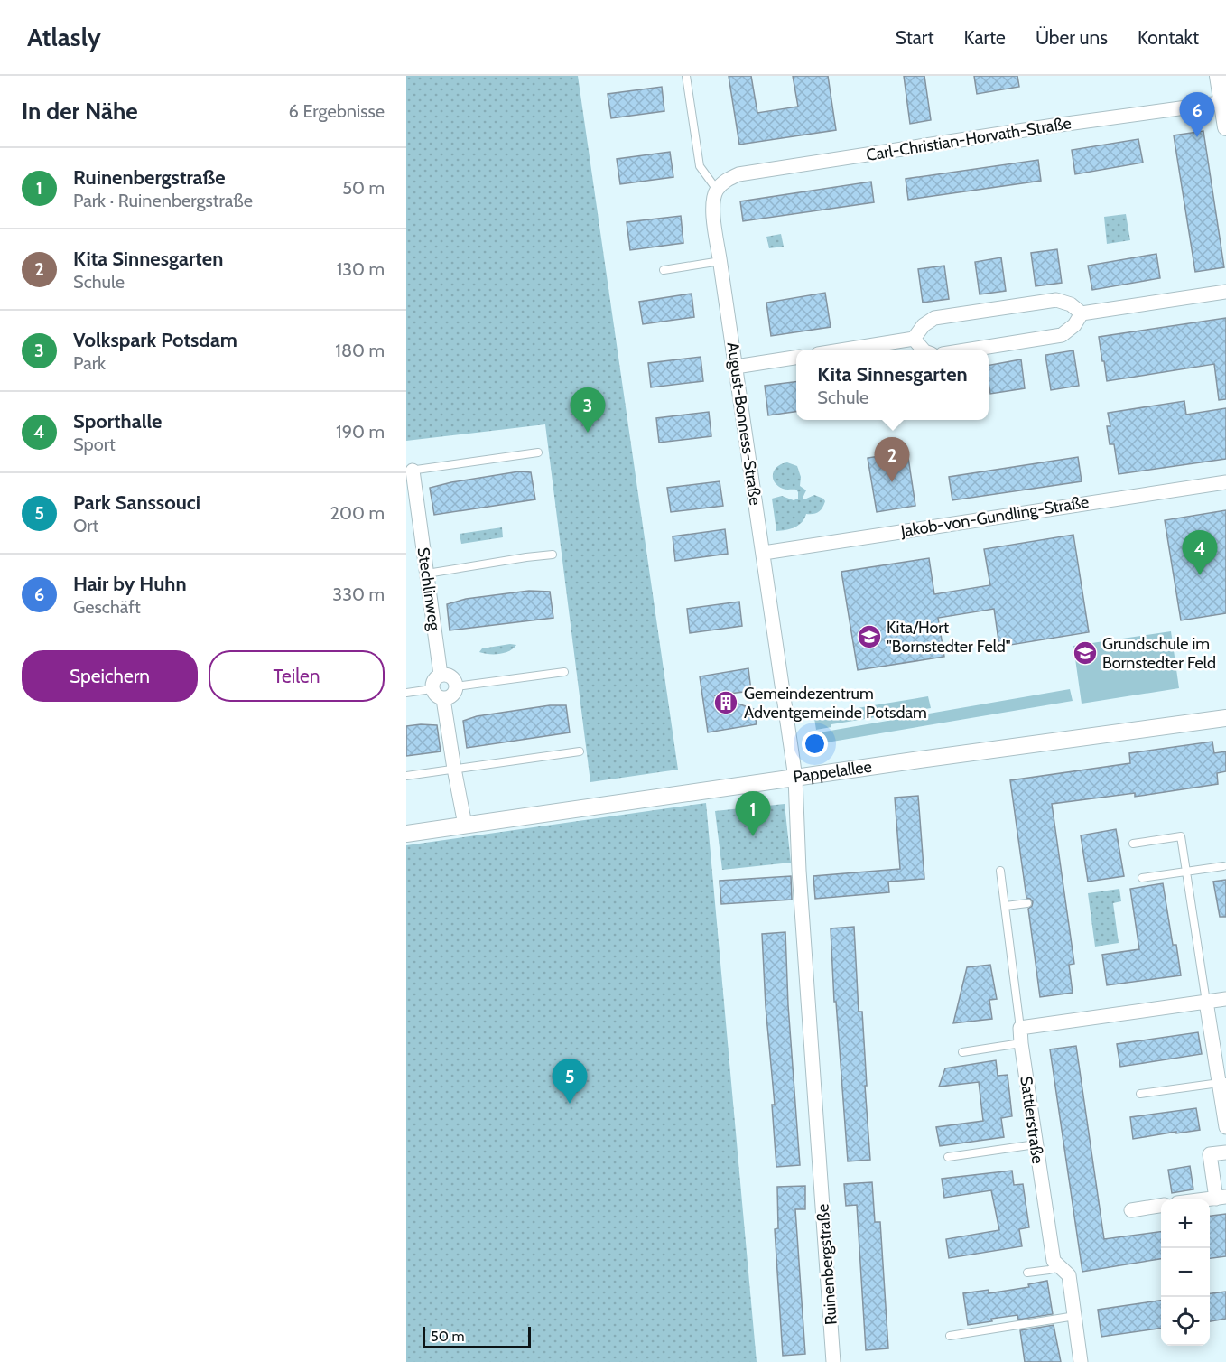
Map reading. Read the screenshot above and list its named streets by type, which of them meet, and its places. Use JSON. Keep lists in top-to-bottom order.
{
  "streets": {
    "street": [
      "Carl-Christian-Horvath-Straße",
      "August-Bonness-Straße",
      "Jakob-von-Gundling-Straße",
      "Stechlinweg",
      "Pappelallee",
      "Sattlerstraße",
      "Ruinenbergstraße"
    ]
  },
  "crossings": [
    ["Carl-Christian-Horvath-Straße", "August-Bonness-Straße"],
    ["August-Bonness-Straße", "Jakob-von-Gundling-Straße"],
    ["August-Bonness-Straße", "Pappelallee"],
    ["August-Bonness-Straße", "Ruinenbergstraße"],
    ["Pappelallee", "Ruinenbergstraße"]
  ],
  "places": {
    "school or university": ["Kita/Hort \"Bornstedter Feld\"", "Grundschule im Bornstedter Feld"],
    "building": ["Gemeindezentrum Adventgemeinde Potsdam"]
  },
  "scale_bar": "50 m",
  "page": {
    "header": "Atlasly",
    "nav": [
      "Start",
      "Karte",
      "Über uns",
      "Kontakt"
    ],
    "heading": ["In der Nähe", "6 Ergebnisse"],
    "pins": [
      "6",
      "3",
      "2",
      "4",
      "1",
      "5"
    ],
    "list": [
      {
        "mark": "1",
        "name": "Ruinenbergstraße",
        "note": "Park · Ruinenbergstraße",
        "value": "50 m"
      },
      {
        "mark": "2",
        "name": "Kita Sinnesgarten",
        "note": "Schule",
        "value": "130 m"
      },
      {
        "mark": "3",
        "name": "Volkspark Potsdam",
        "note": "Park",
        "value": "180 m"
      },
      {
        "mark": "4",
        "name": "Sporthalle",
        "note": "Sport",
        "value": "190 m"
      },
      {
        "mark": "5",
        "name": "Park Sanssouci",
        "note": "Ort",
        "value": "200 m"
      },
      {
        "mark": "6",
        "name": "Hair by Huhn",
        "note": "Geschäft",
        "value": "330 m"
      }
    ],
    "popup": ["Kita Sinnesgarten", "Schule"],
    "buttons": ["Speichern", "Teilen"],
    "map_buttons": ["+", "−"],
    "scale": "50 m"
  }
}
